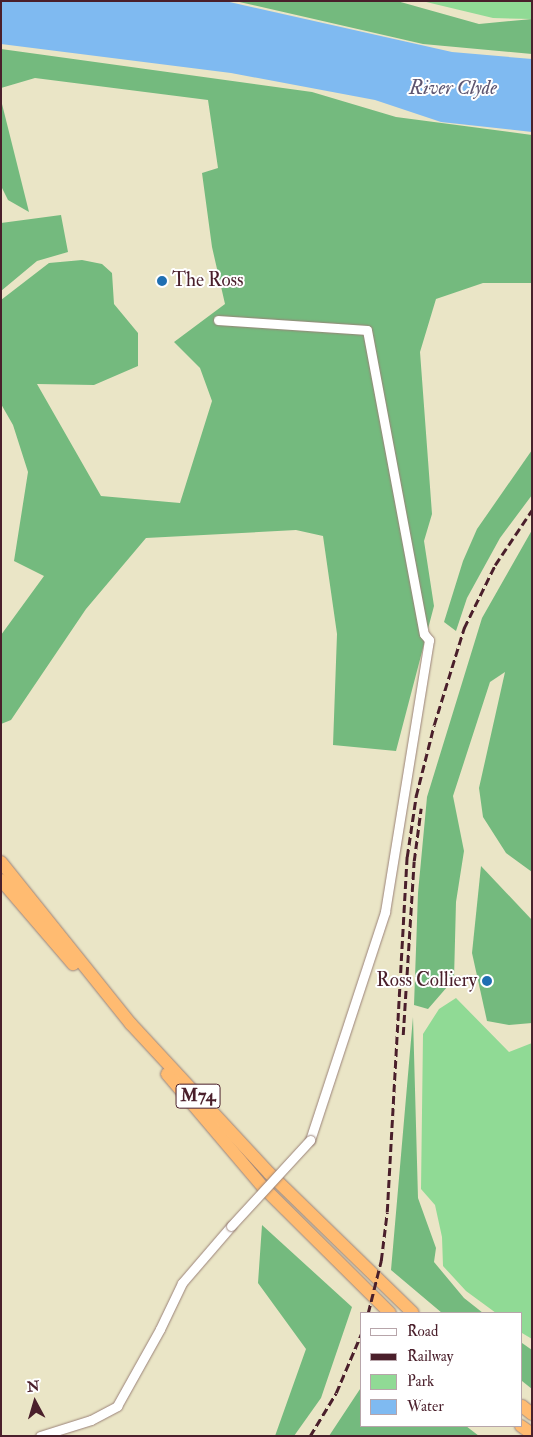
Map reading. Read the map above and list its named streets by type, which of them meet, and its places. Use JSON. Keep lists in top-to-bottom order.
{
  "streets": {
    "highway": ["M74"]
  },
  "water": ["River Clyde"],
  "places": ["The Ross", "Ross Colliery"],
  "legend": [
    "Road",
    "Railway",
    "Park",
    "Water"
  ],
  "north": "top"
}
